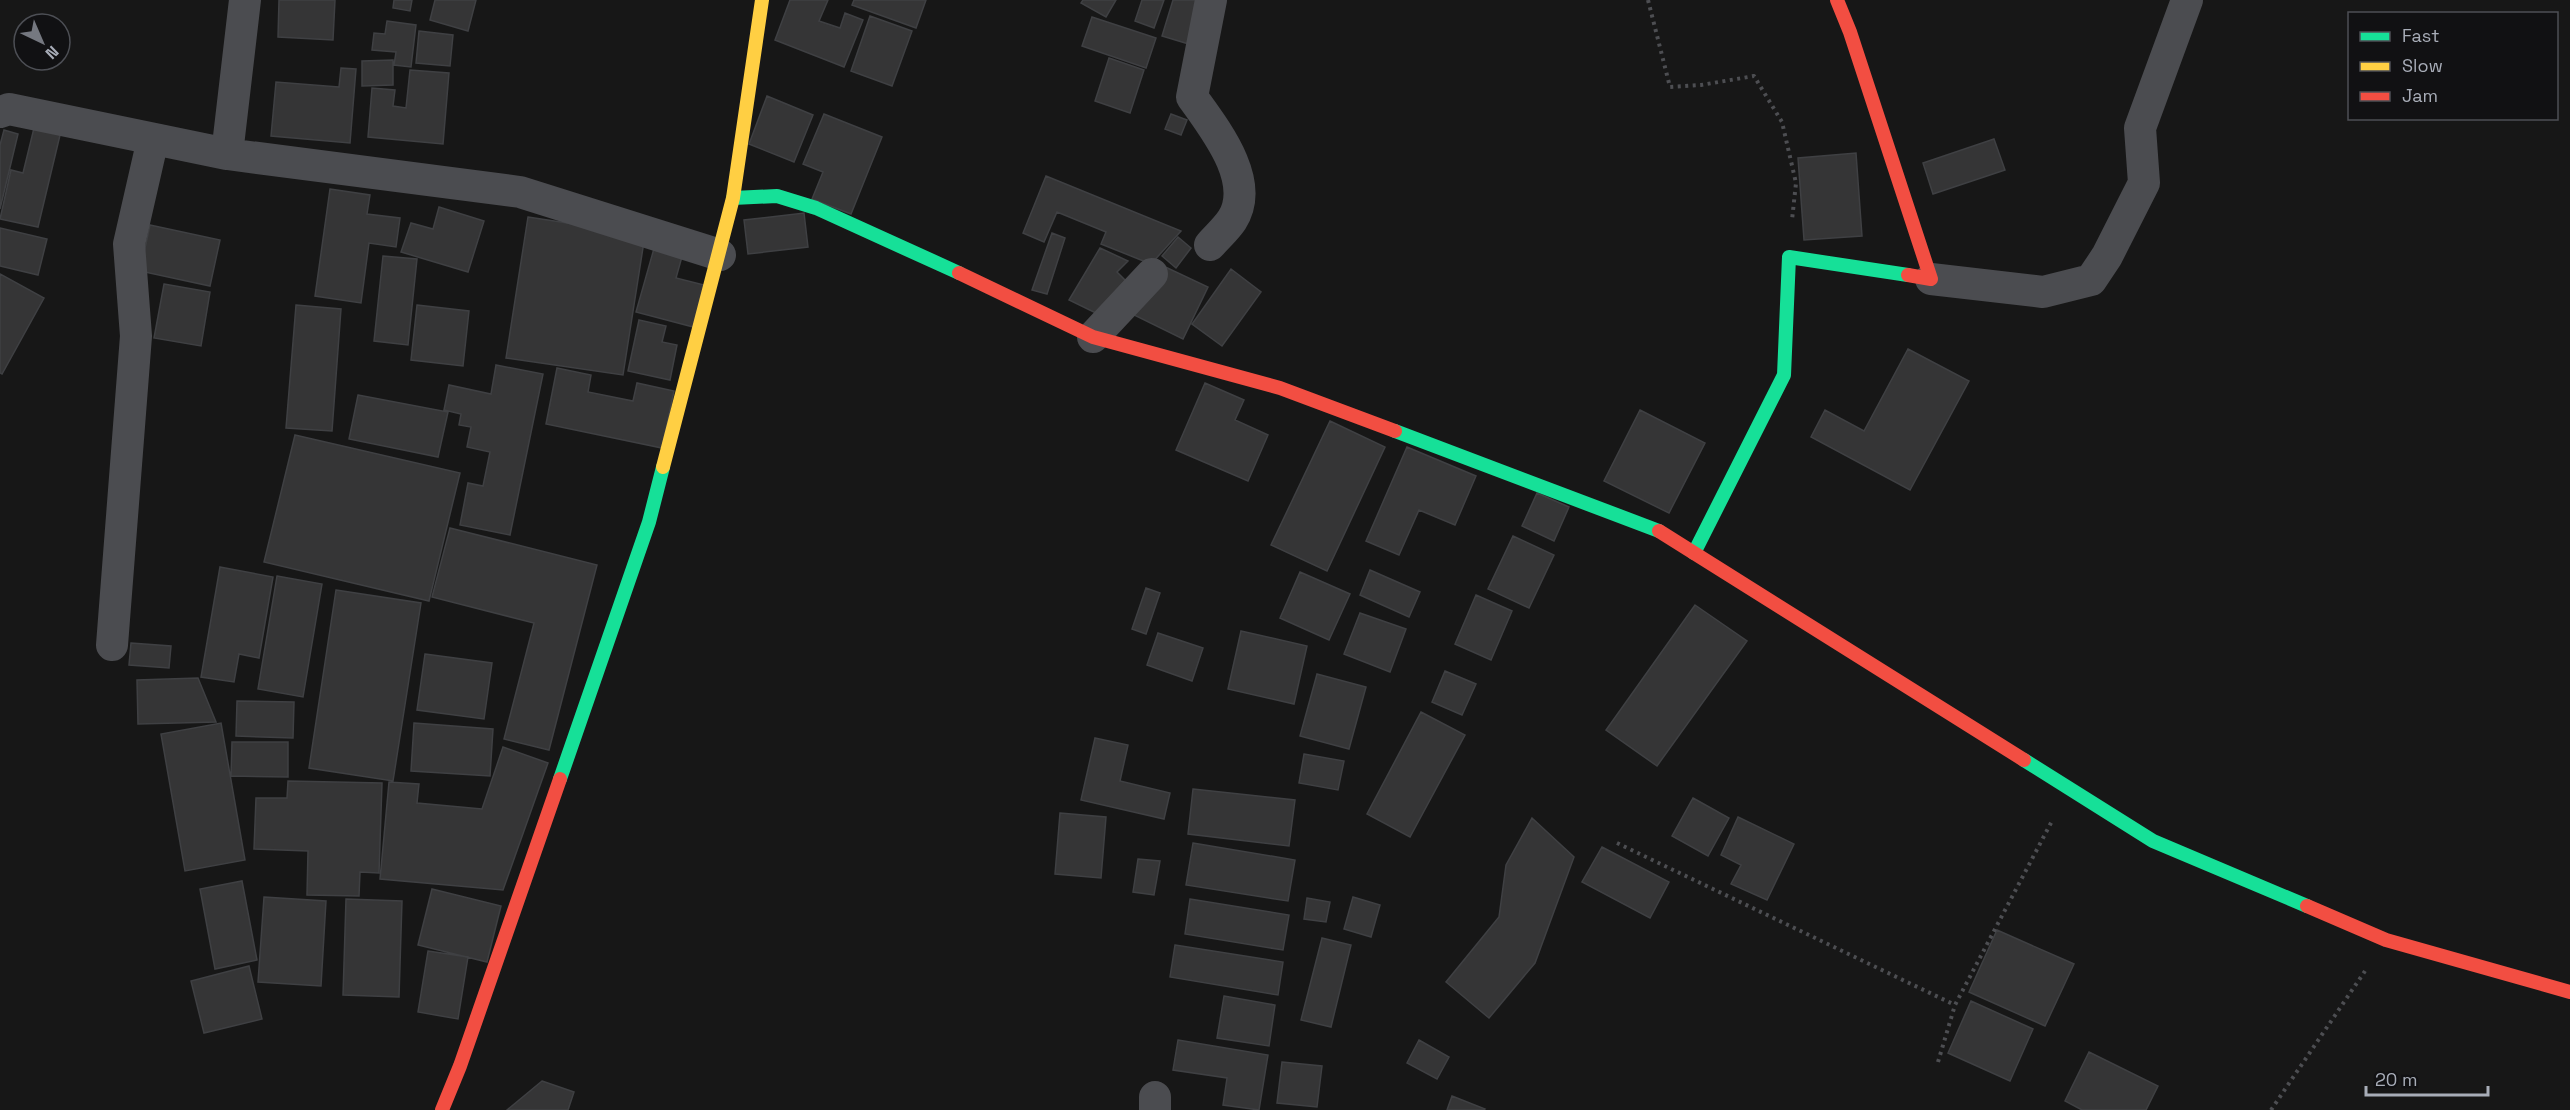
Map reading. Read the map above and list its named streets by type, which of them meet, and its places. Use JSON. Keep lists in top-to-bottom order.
{
  "legend": ["Fast", "Slow", "Jam"],
  "scale_bar": "20 m",
  "north": "bottom right"
}
